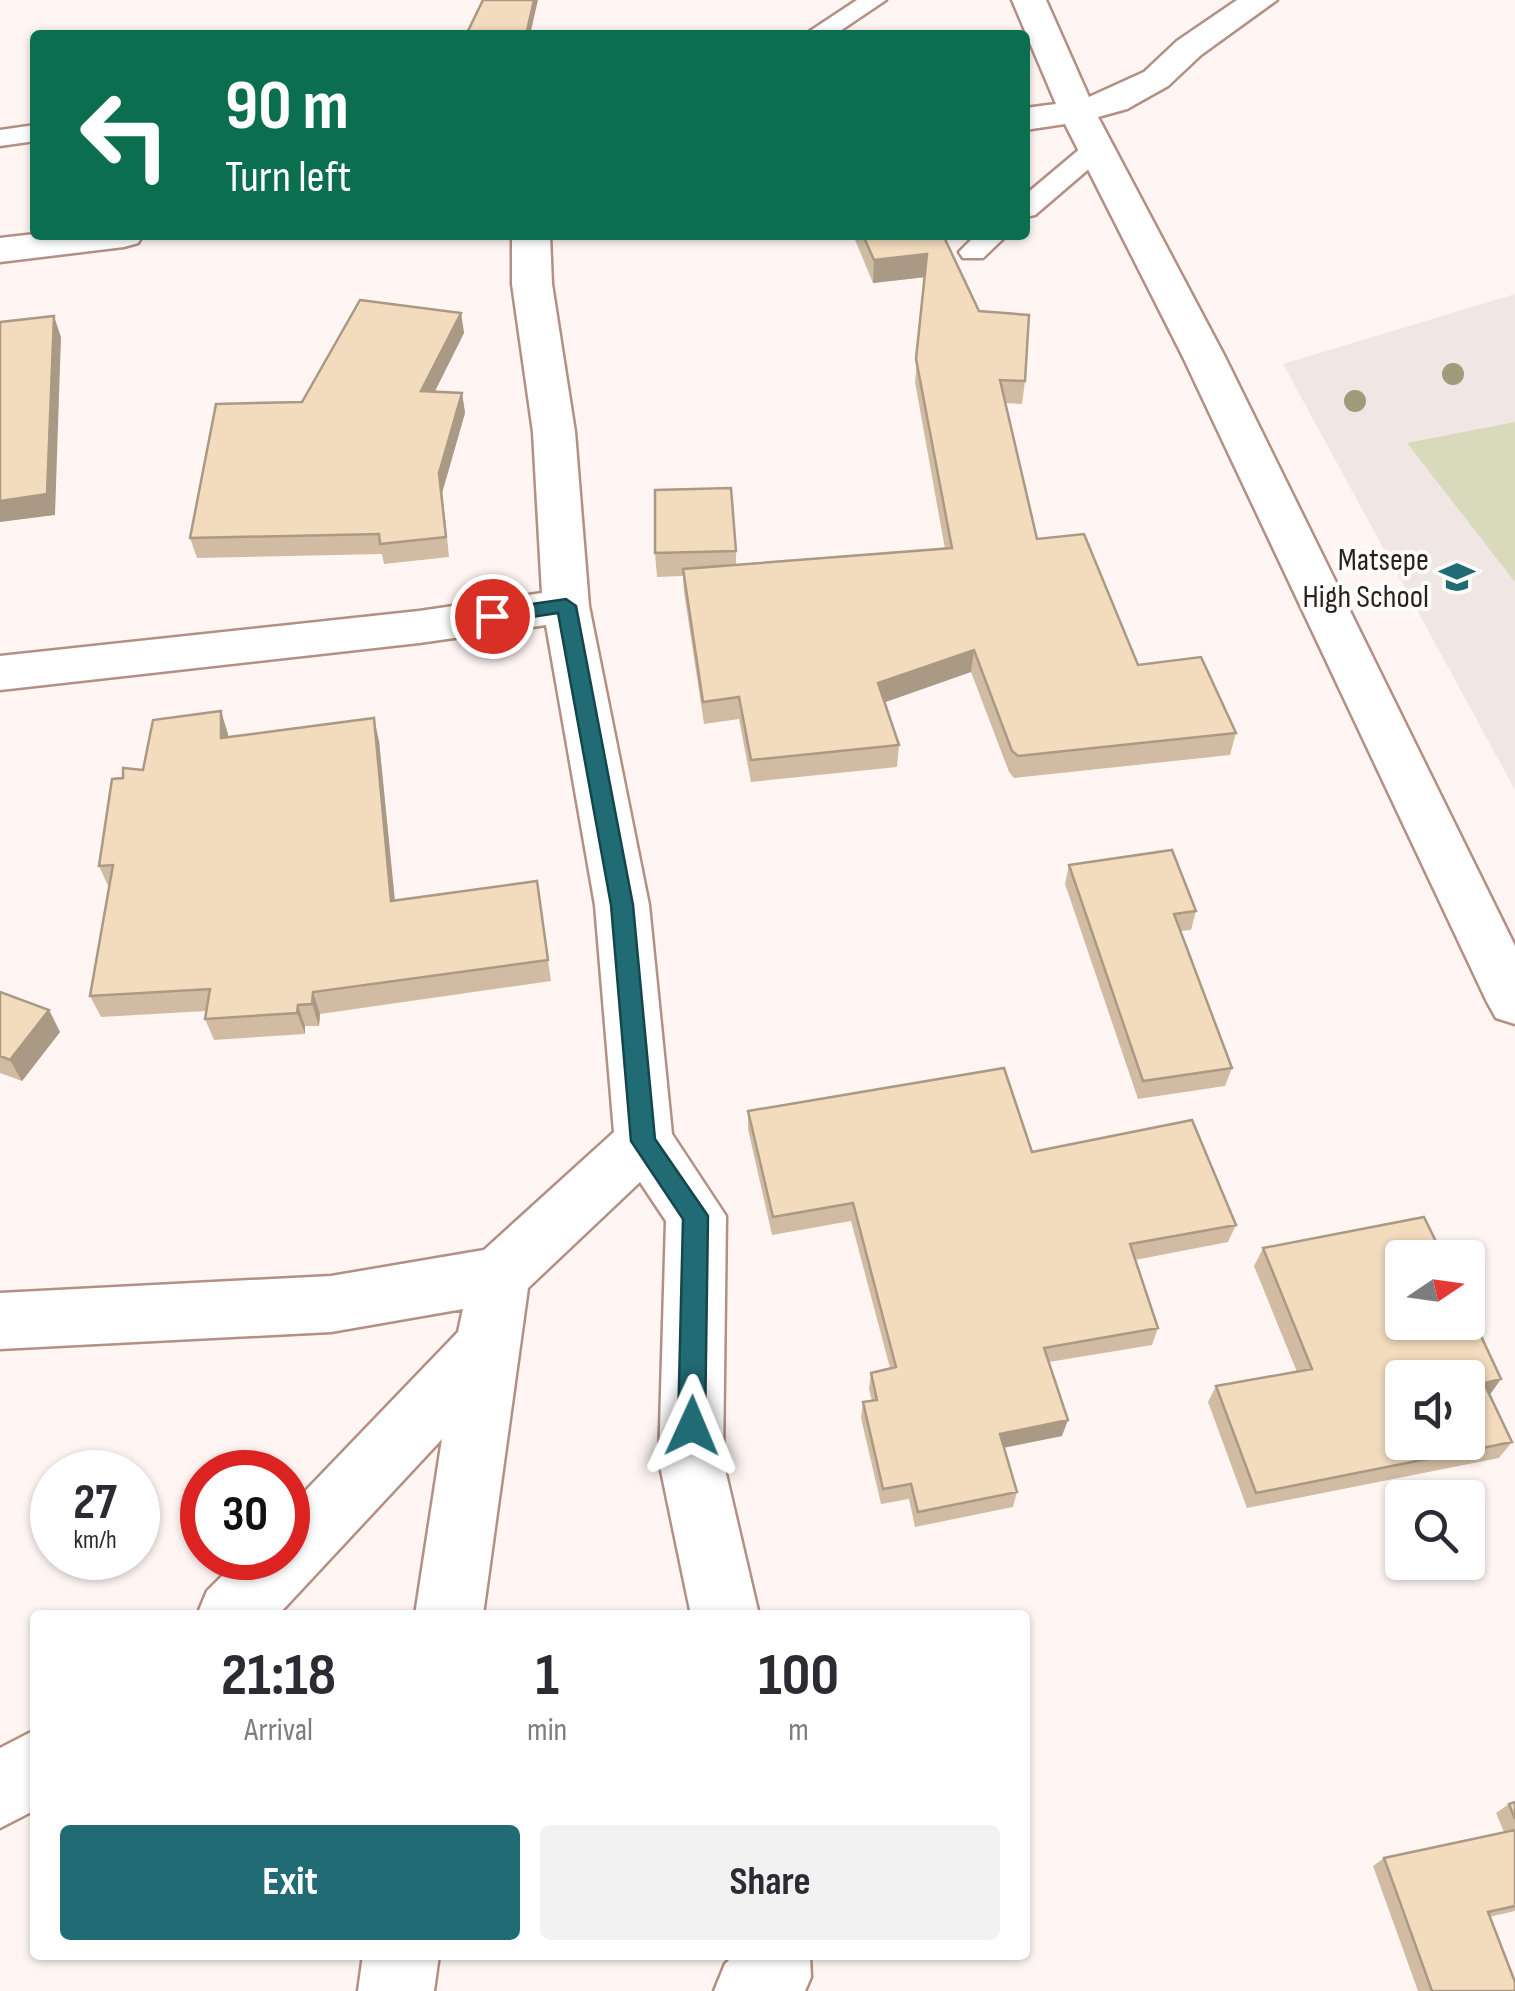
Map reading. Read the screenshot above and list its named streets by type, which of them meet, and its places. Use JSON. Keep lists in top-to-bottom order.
{
  "places": {
    "school or university": ["Matsepe High School"]
  },
  "north": "right",
  "page": {
    "turn": ["90 m", "Turn left"],
    "speed": "27 km/h",
    "limit": "30",
    "eta": [
      "21:18",
      "Arrival",
      "1",
      "min",
      "100",
      "m"
    ],
    "buttons": ["Exit", "Share"]
  }
}
